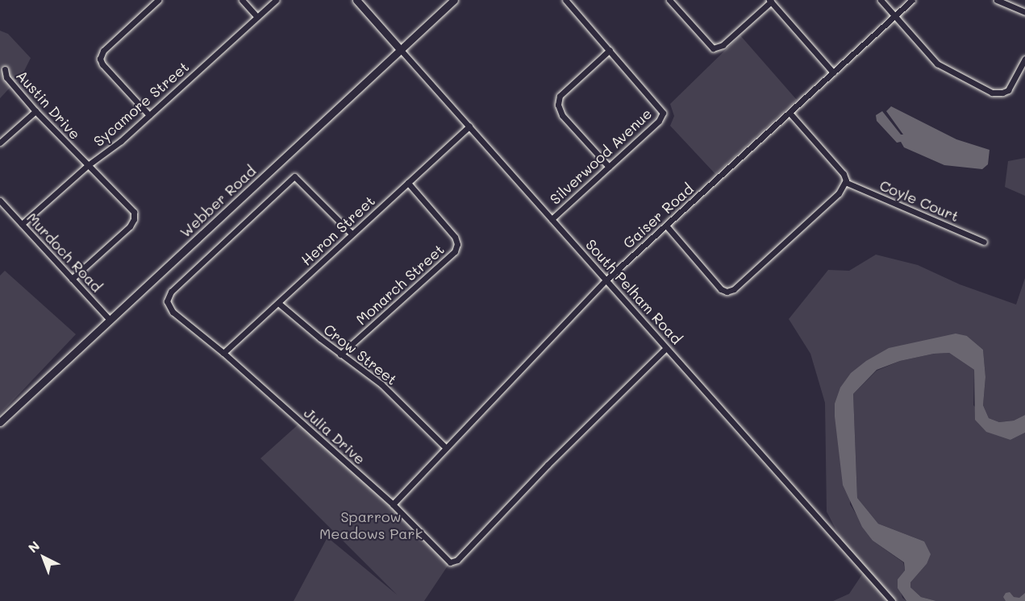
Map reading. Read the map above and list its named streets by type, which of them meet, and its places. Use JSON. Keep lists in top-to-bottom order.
{
  "streets": {
    "main road": ["Webber Road", "South Pelham Road"],
    "street": [
      "Sycamore Street",
      "Austin Drive",
      "Silverwood Avenue",
      "Coyle Court",
      "Gaiser Road",
      "Heron Street",
      "Murdoch Road",
      "Monarch Street",
      "Crow Street",
      "Julia Drive"
    ]
  },
  "crossings": [
    ["Sycamore Street", "Austin Drive"],
    ["Sycamore Street", "Murdoch Road"],
    ["Austin Drive", "Murdoch Road"],
    ["Silverwood Avenue", "South Pelham Road"],
    ["Webber Road", "Murdoch Road"],
    ["Webber Road", "South Pelham Road"],
    ["Gaiser Road", "South Pelham Road"],
    ["Gaiser Road", "Crow Street"],
    ["Gaiser Road", "Julia Drive"],
    ["Heron Street", "Monarch Street"],
    ["Heron Street", "South Pelham Road"],
    ["Heron Street", "Crow Street"],
    ["Heron Street", "Julia Drive"],
    ["Monarch Street", "Crow Street"],
    ["South Pelham Road", "Julia Drive"]
  ],
  "parks": ["Sparrow Meadows Park"],
  "north": "top left"
}
